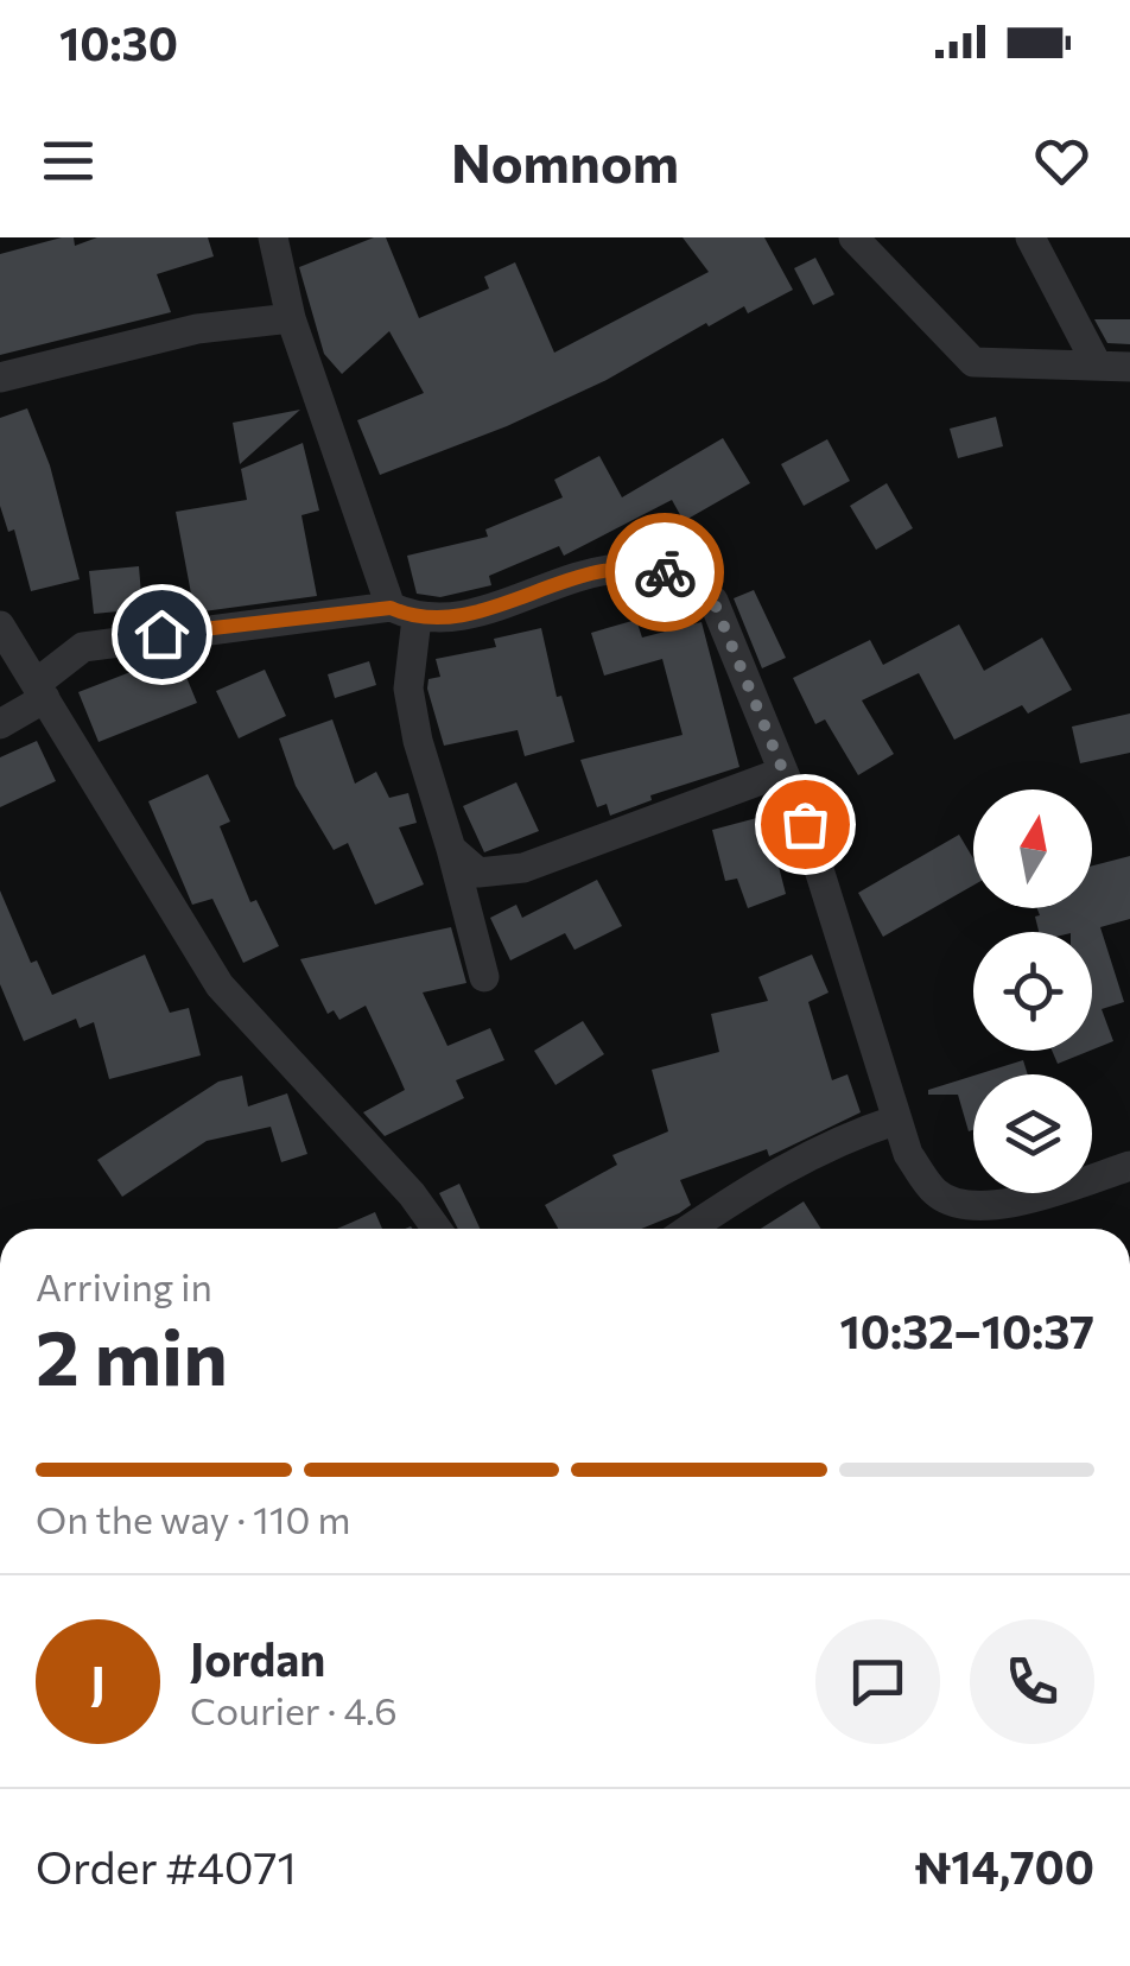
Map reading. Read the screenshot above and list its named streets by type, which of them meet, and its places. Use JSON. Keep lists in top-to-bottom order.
{
  "north": "top",
  "page": {
    "status": "10:30",
    "header": "Nomnom",
    "heading": ["2 min", "Arriving in", "10:32–10:37"],
    "panel": [
      "Jordan",
      "Courier · 4.6",
      "Order #4071",
      "₦14,700"
    ],
    "bar": "On the way · 110 m",
    "round": "J"
  }
}
